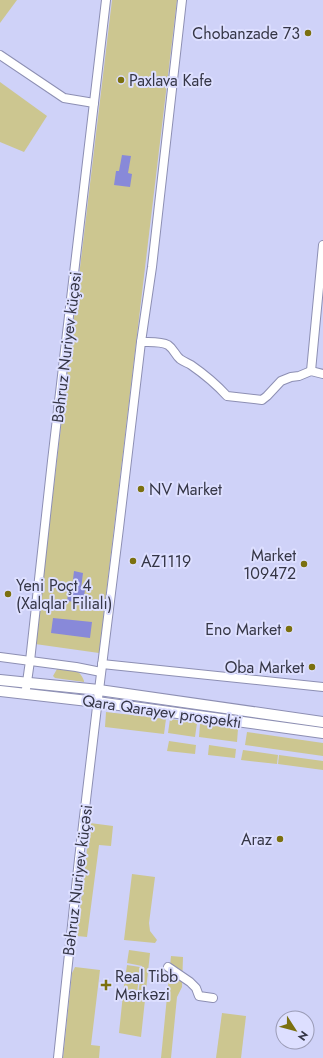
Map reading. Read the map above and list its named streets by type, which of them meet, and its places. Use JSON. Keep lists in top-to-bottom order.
{
  "streets": {
    "main road": ["Qara Qarayev prospekti"],
    "street": ["Bəhruz Nuriyev küçəsi"]
  },
  "crossings": [
    ["Bəhruz Nuriyev küçəsi", "Qara Qarayev prospekti"]
  ],
  "places": {
    "other": [
      "Chobanzade 73",
      "Paxlava Kafe",
      "NV Market",
      "AZ1119",
      "Market 109472",
      "Yeni Poçt 4 (Xalqlar Filialı)",
      "Eno Market",
      "Oba Market",
      "Araz"
    ],
    "health": ["Real Tibb Mərkəzi"]
  },
  "north": "bottom right"
}
